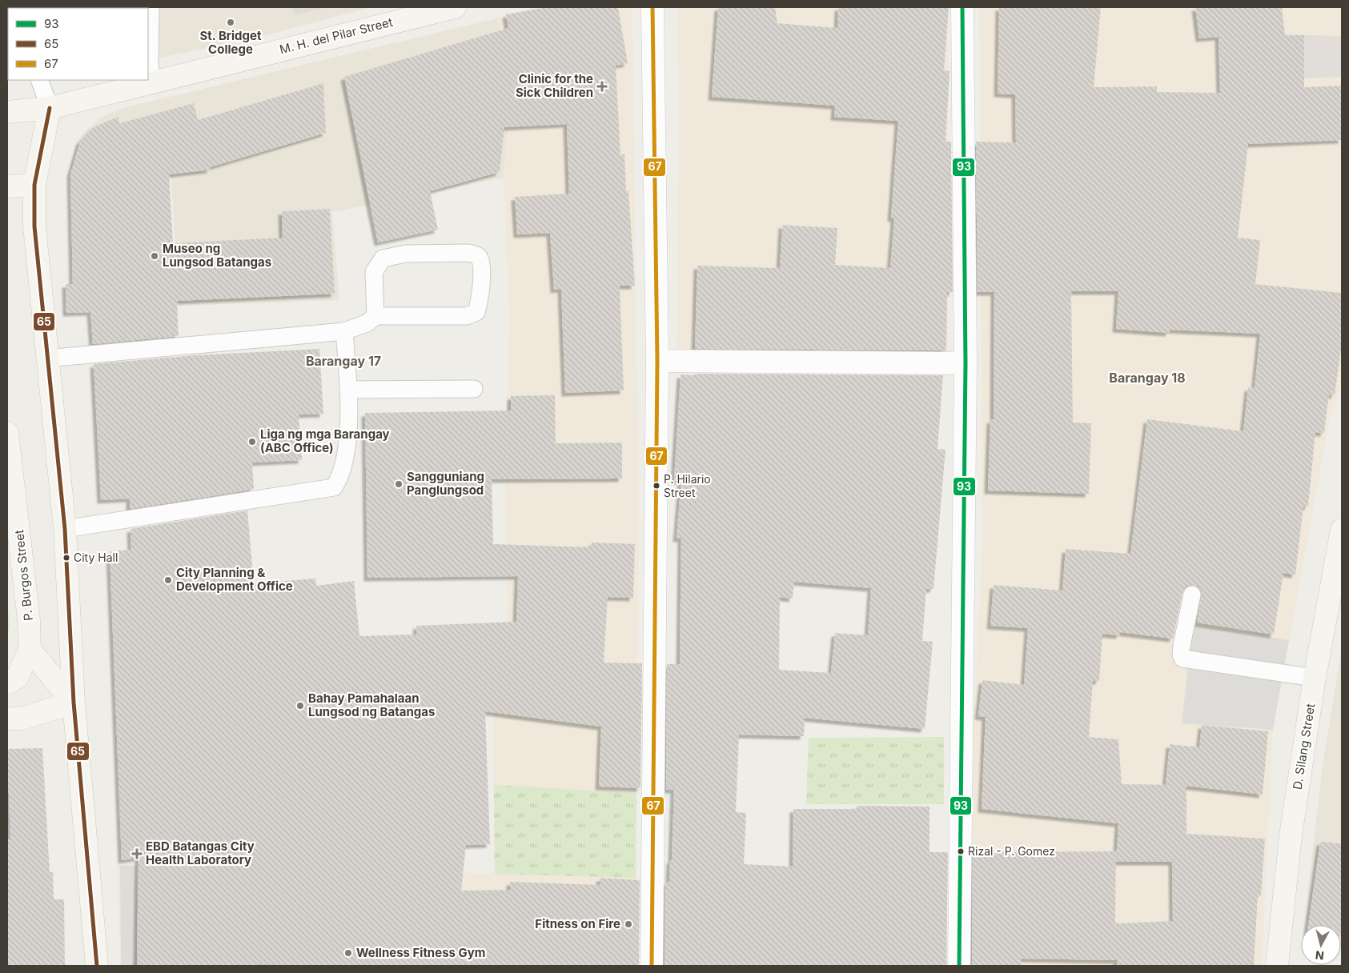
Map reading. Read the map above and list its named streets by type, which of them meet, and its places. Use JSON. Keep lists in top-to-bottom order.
{
  "streets": {
    "main road": ["M. H. del Pilar Street", "P. Burgos Street", "D. Silang Street"]
  },
  "districts": ["Barangay 17", "Barangay 18"],
  "places": {
    "other": [
      "St. Bridget College",
      "Museo ng Lungsod Batangas",
      "Liga ng mga Barangay (ABC Office)",
      "Sangguniang Panglungsod",
      "P. Hilario Street",
      "City Hall",
      "City Planning & Development Office",
      "Bahay Pamahalaan Lungsod ng Batangas",
      "Rizal - P. Gomez",
      "Fitness on Fire",
      "Wellness Fitness Gym"
    ],
    "health": ["Clinic for the Sick Children", "EBD Batangas City Health Laboratory"]
  },
  "lines": ["transit line 93", "transit line 67", "transit line 65"],
  "legend": ["93", "65", "67"],
  "north": "bottom"
}
